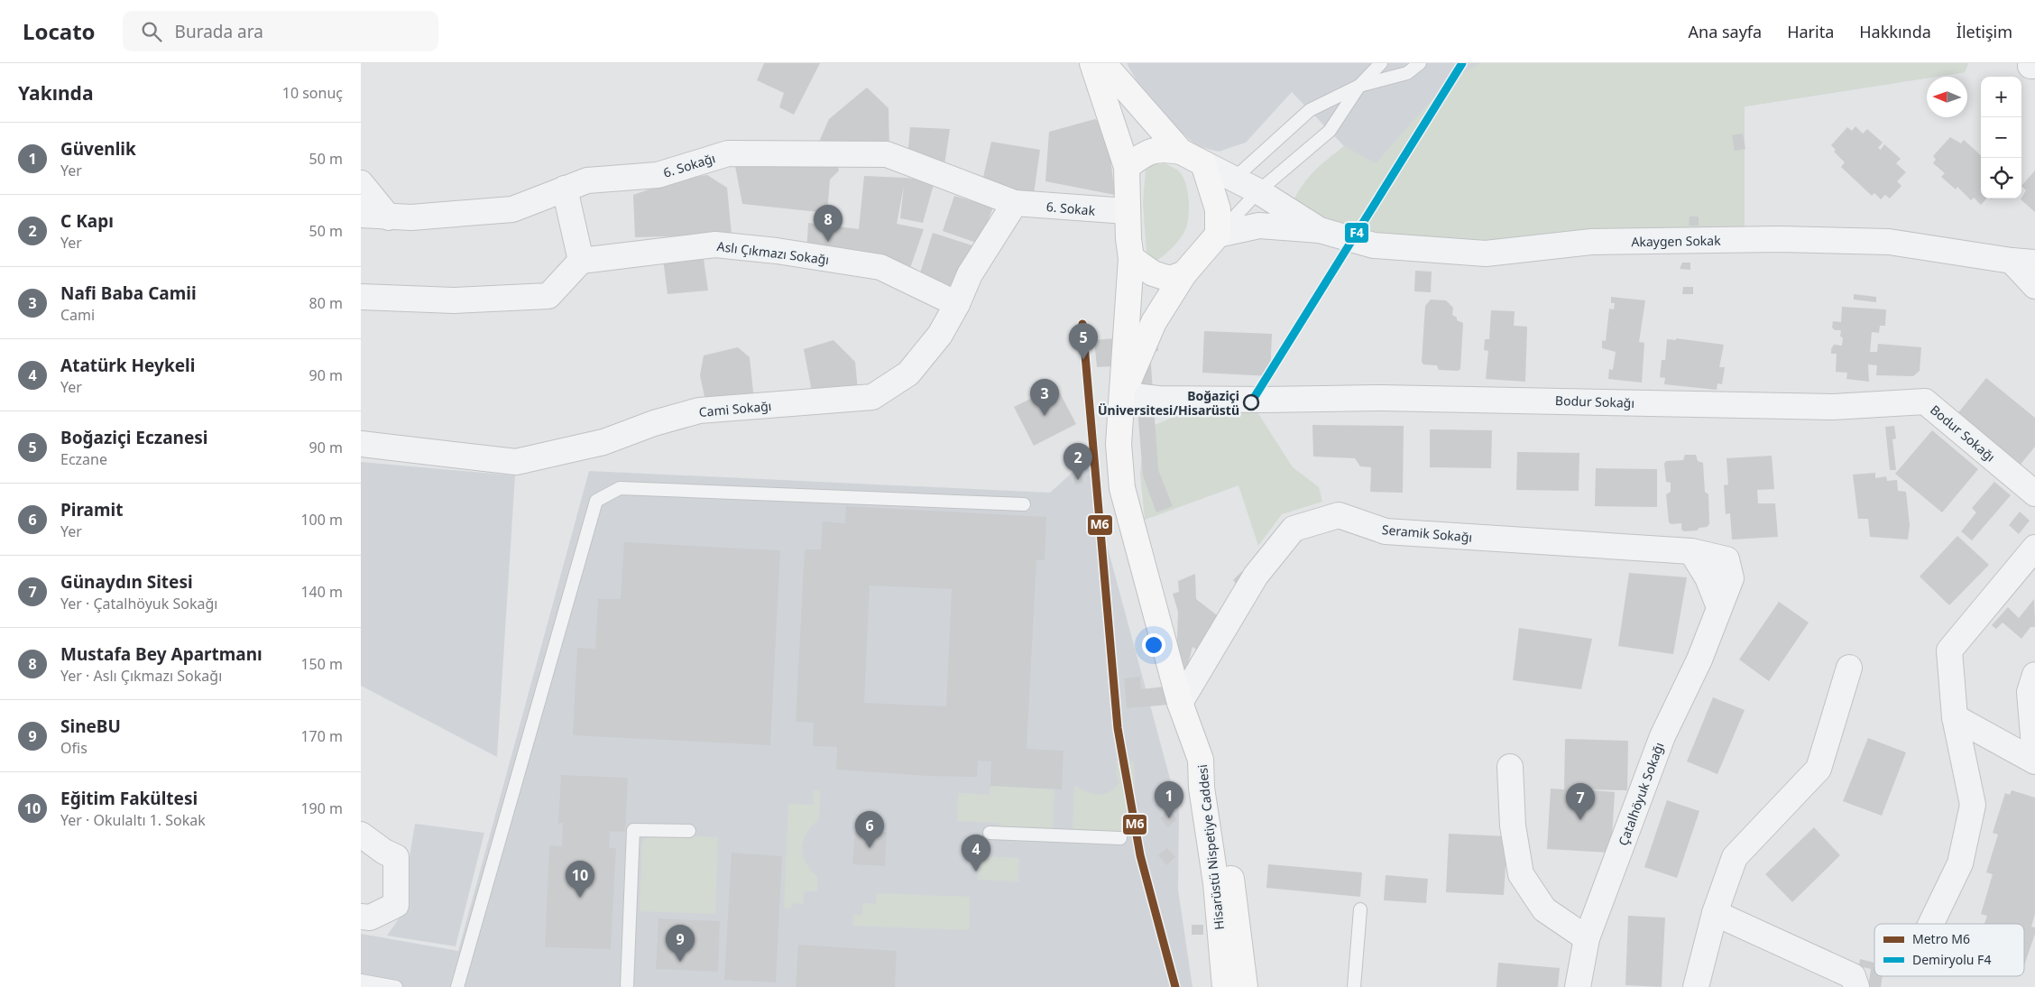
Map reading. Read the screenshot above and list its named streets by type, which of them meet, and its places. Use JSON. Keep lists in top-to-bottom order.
{
  "streets": {
    "main road": ["Hisarüstü Nispetiye Caddesi"],
    "street": [
      "6. Sokağı",
      "6. Sokak",
      "Akaygen Sokak",
      "Aslı Çıkmazı Sokağı",
      "Bodur Sokağı",
      "Cami Sokağı",
      "Seramik Sokağı",
      "Çatalhöyuk Sokağı"
    ]
  },
  "crossings": [
    ["6. Sokağı", "6. Sokak"],
    ["6. Sokağı", "Cami Sokağı"],
    ["6. Sokak", "Cami Sokağı"],
    ["6. Sokak", "Hisarüstü Nispetiye Caddesi"],
    ["Aslı Çıkmazı Sokağı", "Cami Sokağı"],
    ["Bodur Sokağı", "Hisarüstü Nispetiye Caddesi"],
    ["Seramik Sokağı", "Çatalhöyuk Sokağı"],
    ["Seramik Sokağı", "Hisarüstü Nispetiye Caddesi"]
  ],
  "places": ["Boğaziçi Üniversitesi/Hisarüstü"],
  "lines": ["rail line F4", "metro line M6"],
  "legend": ["Metro M6", "Demiryolu F4"],
  "north": "left",
  "page": {
    "header": "Locato",
    "search": "Burada ara",
    "nav": [
      "Ana sayfa",
      "Harita",
      "Hakkında",
      "İletişim"
    ],
    "heading": ["Yakında", "10 sonuç"],
    "map_buttons": ["+", "−"],
    "list": [
      {
        "mark": "1",
        "name": "Güvenlik",
        "note": "Yer",
        "value": "50 m"
      },
      {
        "mark": "2",
        "name": "C Kapı",
        "note": "Yer",
        "value": "50 m"
      },
      {
        "mark": "3",
        "name": "Nafi Baba Camii",
        "note": "Cami",
        "value": "80 m"
      },
      {
        "mark": "4",
        "name": "Atatürk Heykeli",
        "note": "Yer",
        "value": "90 m"
      },
      {
        "mark": "5",
        "name": "Boğaziçi Eczanesi",
        "note": "Eczane",
        "value": "90 m"
      },
      {
        "mark": "6",
        "name": "Piramit",
        "note": "Yer",
        "value": "100 m"
      },
      {
        "mark": "7",
        "name": "Günaydın Sitesi",
        "note": "Yer · Çatalhöyuk Sokağı",
        "value": "140 m"
      },
      {
        "mark": "8",
        "name": "Mustafa Bey Apartmanı",
        "note": "Yer · Aslı Çıkmazı Sokağı",
        "value": "150 m"
      },
      {
        "mark": "9",
        "name": "SineBU",
        "note": "Ofis",
        "value": "170 m"
      },
      {
        "mark": "10",
        "name": "Eğitim Fakültesi",
        "note": "Yer · Okulaltı 1. Sokak",
        "value": "190 m"
      }
    ],
    "pins": [
      "8",
      "5",
      "3",
      "2",
      "1",
      "7",
      "6",
      "4",
      "10",
      "9"
    ]
  }
}
